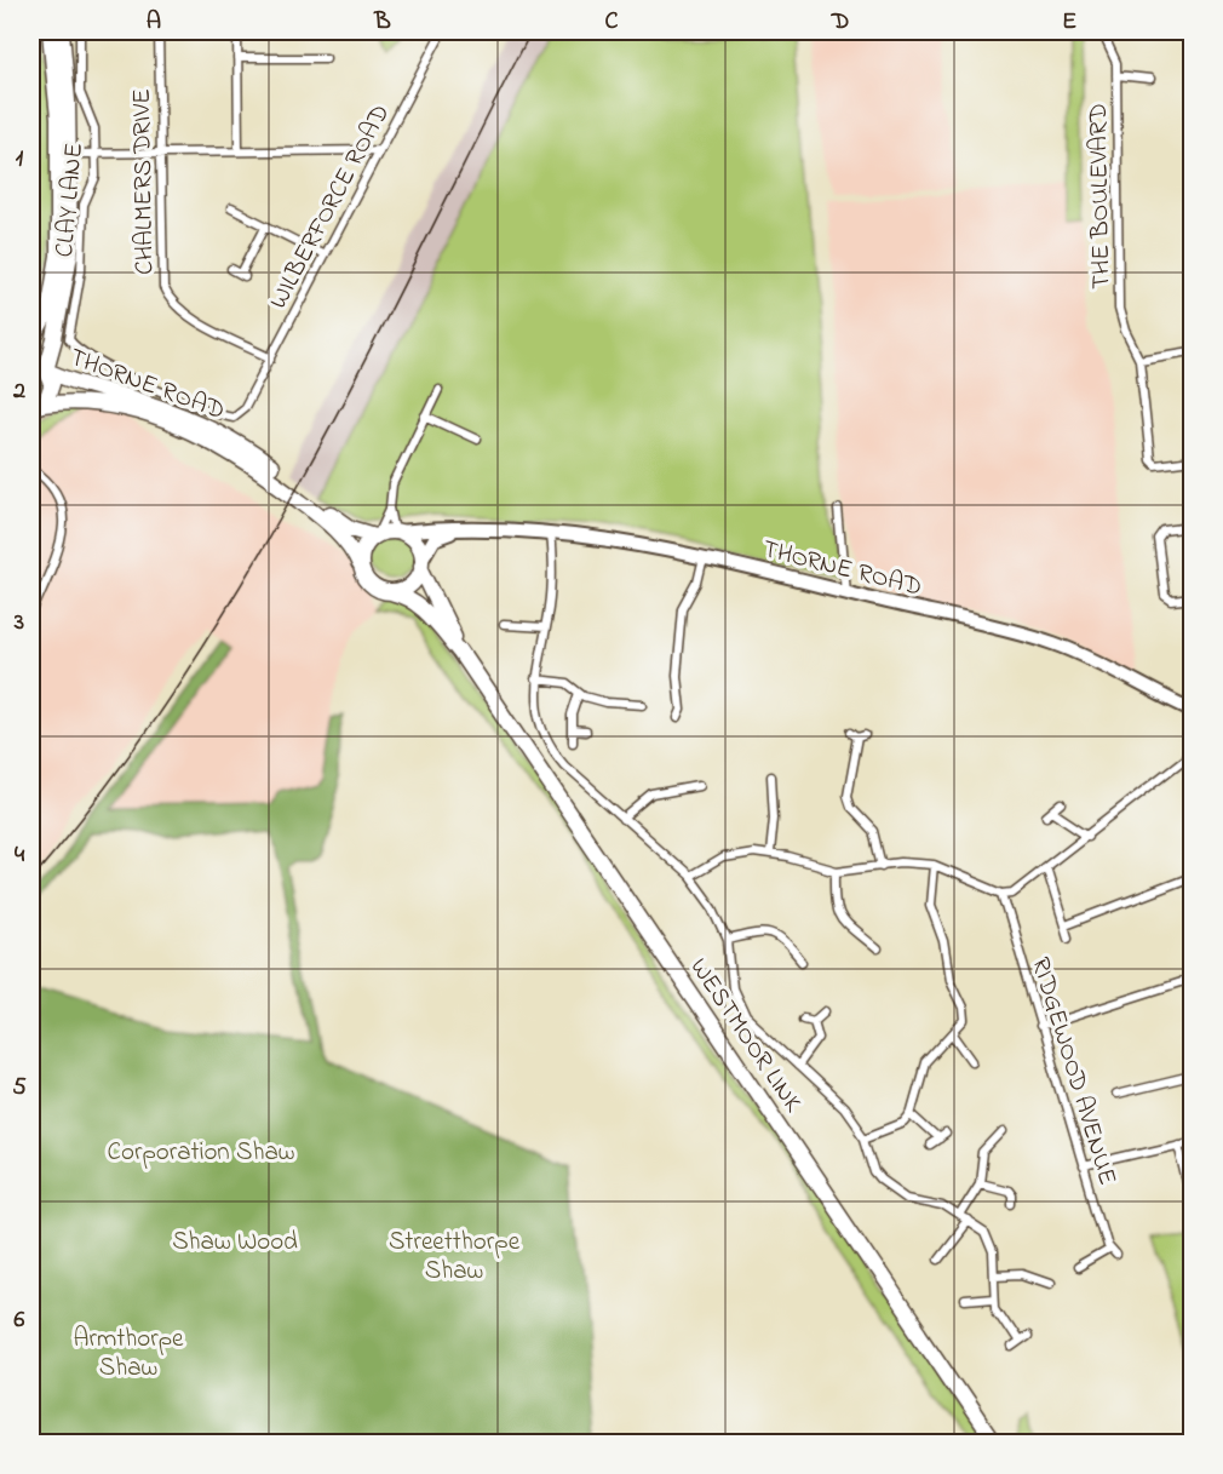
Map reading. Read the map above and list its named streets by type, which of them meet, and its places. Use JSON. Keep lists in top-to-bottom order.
{
  "streets": {
    "highway": ["THORNE ROAD", "WESTMOOR LINK"],
    "street": [
      "CHALMERS DRIVE",
      "THE BOULEVARD",
      "CLAY LANE",
      "WILBERFORCE ROAD",
      "RIDGEWOOD AVENUE"
    ]
  },
  "crossings": [
    ["CHALMERS DRIVE", "WILBERFORCE ROAD"],
    ["CLAY LANE", "WILBERFORCE ROAD"],
    ["THORNE ROAD", "WESTMOOR LINK"]
  ],
  "parks": [
    "Corporation Shaw",
    "Shaw Wood",
    "Streetthorpe Shaw",
    "Armthorpe Shaw"
  ],
  "grid": {
    "columns": [
      "A",
      "B",
      "C",
      "D",
      "E"
    ],
    "rows": [
      "1",
      "2",
      "3",
      "4",
      "5",
      "6"
    ]
  }
}
